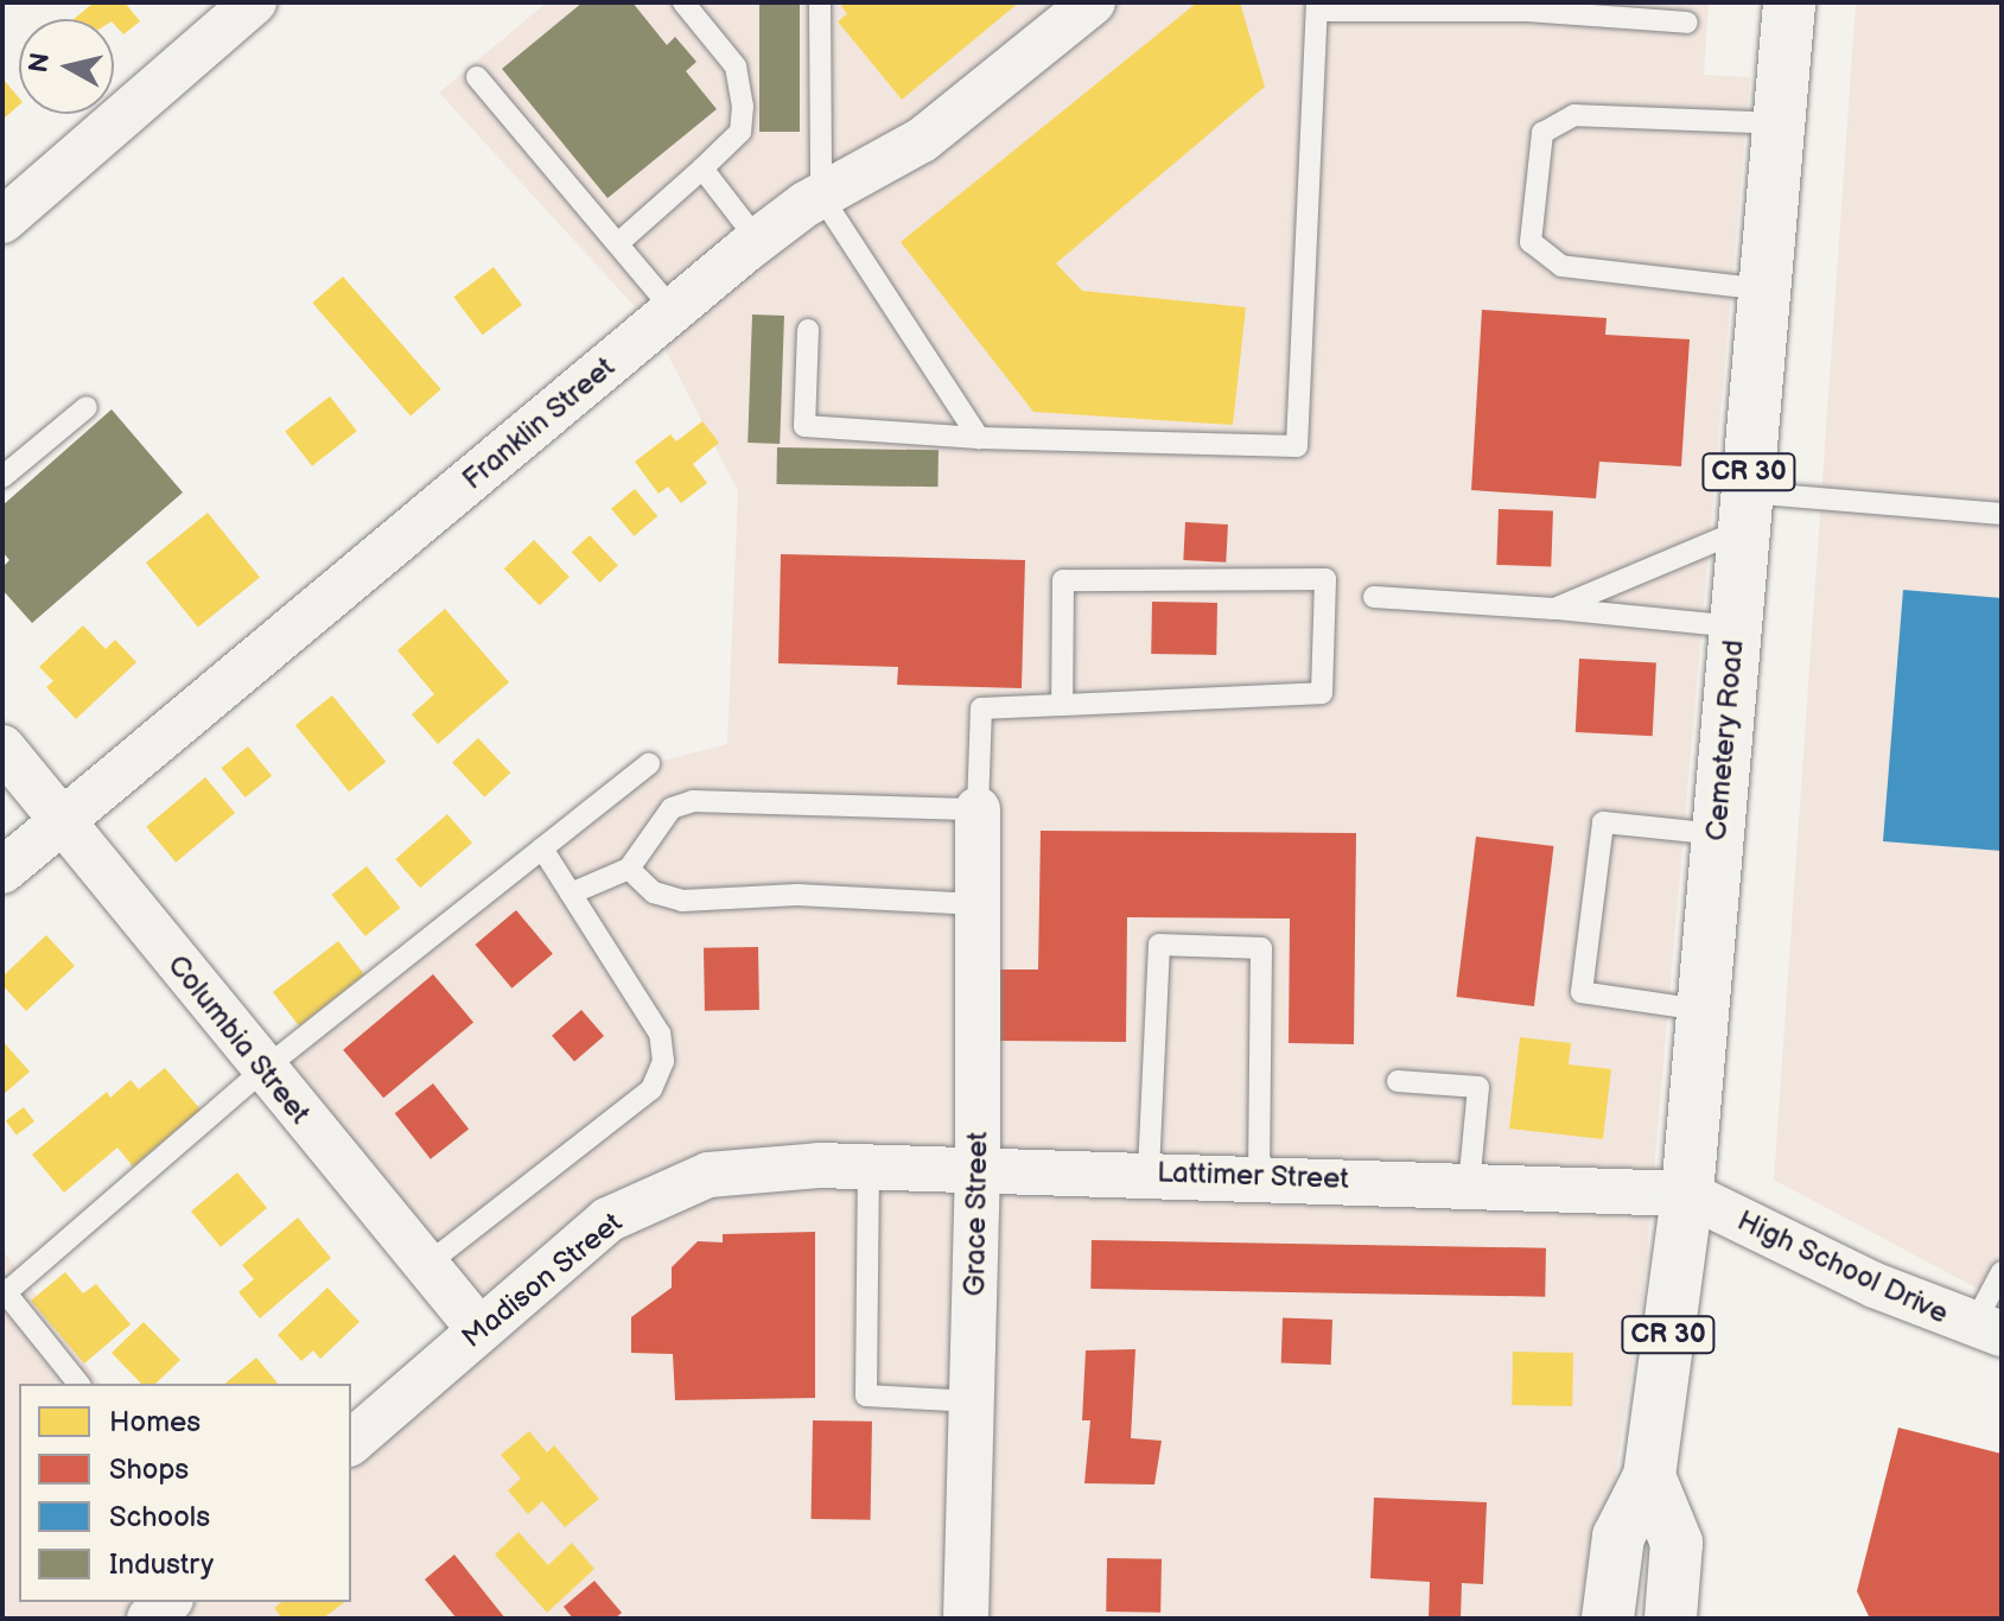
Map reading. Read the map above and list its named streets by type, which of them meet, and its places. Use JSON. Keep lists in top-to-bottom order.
{
  "streets": {
    "main road": ["CR 30", "Cemetery Road"],
    "street": [
      "Franklin Street",
      "Columbia Street",
      "Lattimer Street",
      "Grace Street",
      "High School Drive",
      "Madison Street"
    ]
  },
  "crossings": [
    ["Franklin Street", "Columbia Street"],
    ["Cemetery Road", "Lattimer Street"],
    ["Cemetery Road", "High School Drive"],
    ["Columbia Street", "Madison Street"],
    ["Lattimer Street", "Grace Street"],
    ["Lattimer Street", "High School Drive"],
    ["Lattimer Street", "Madison Street"]
  ],
  "legend": [
    "Homes",
    "Shops",
    "Schools",
    "Industry"
  ],
  "north": "left"
}
